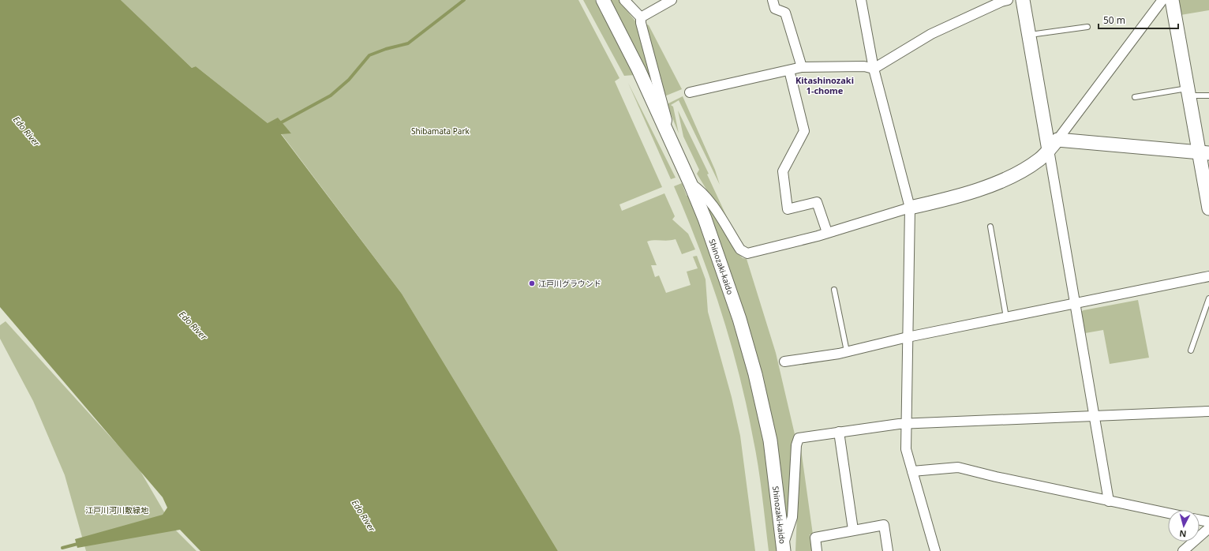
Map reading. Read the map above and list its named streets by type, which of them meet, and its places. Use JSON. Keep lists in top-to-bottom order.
{
  "streets": {
    "street": ["Shinozaki-kaido"]
  },
  "districts": ["Kitashinozaki 1-chome"],
  "water": ["Edo River"],
  "parks": ["Shibamata Park", "江戸川河川敷緑地"],
  "places": ["江戸川グラウンド"],
  "scale_bar": "50 m",
  "north": "bottom"
}
